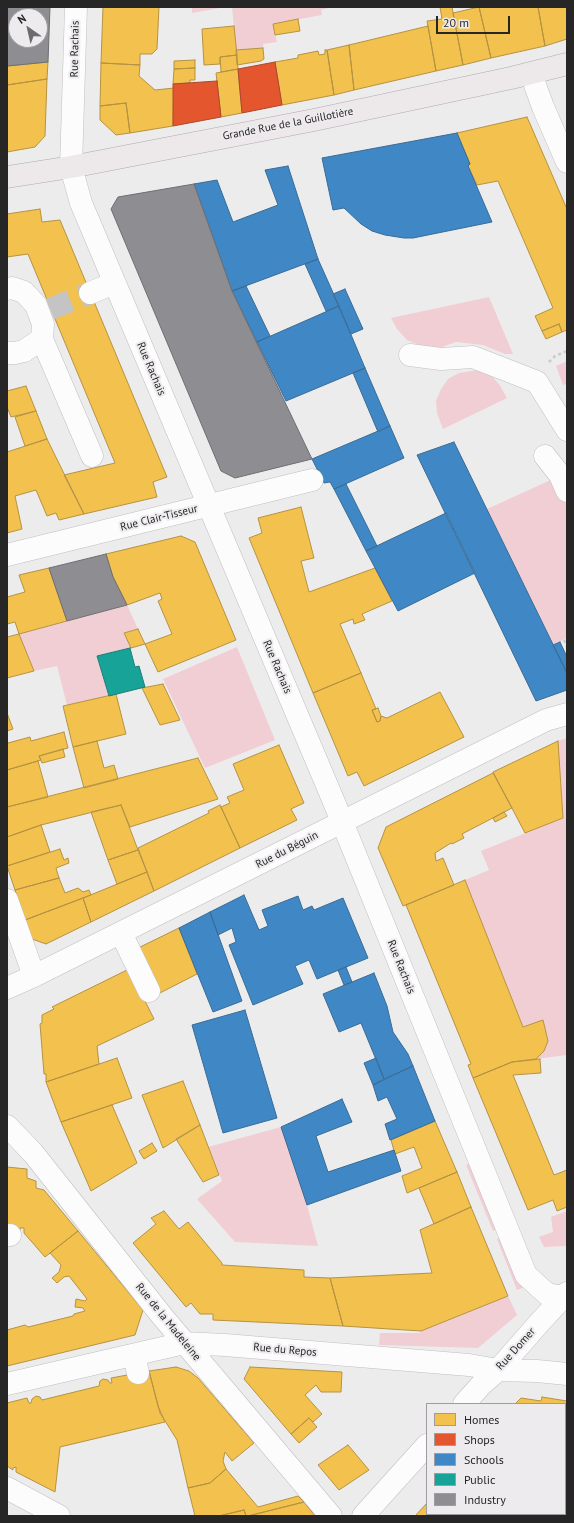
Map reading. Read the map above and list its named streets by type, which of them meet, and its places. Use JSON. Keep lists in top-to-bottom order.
{
  "streets": {
    "main road": ["Grande Rue de la Guillotière"],
    "street": [
      "Rue Rachais",
      "Rue Clair-Tisseur",
      "Rue du Béguin",
      "Rue de la Madeleine",
      "Rue Domer",
      "Rue du Repos"
    ]
  },
  "crossings": [
    ["Rue Rachais", "Grande Rue de la Guillotière"],
    ["Rue Rachais", "Rue Clair-Tisseur"],
    ["Rue Rachais", "Rue du Béguin"],
    ["Rue Rachais", "Rue Domer"],
    ["Rue de la Madeleine", "Rue du Repos"],
    ["Rue Domer", "Rue du Repos"]
  ],
  "legend": [
    "Homes",
    "Shops",
    "Schools",
    "Public",
    "Industry"
  ],
  "scale_bar": "20 m",
  "north": "top left"
}
